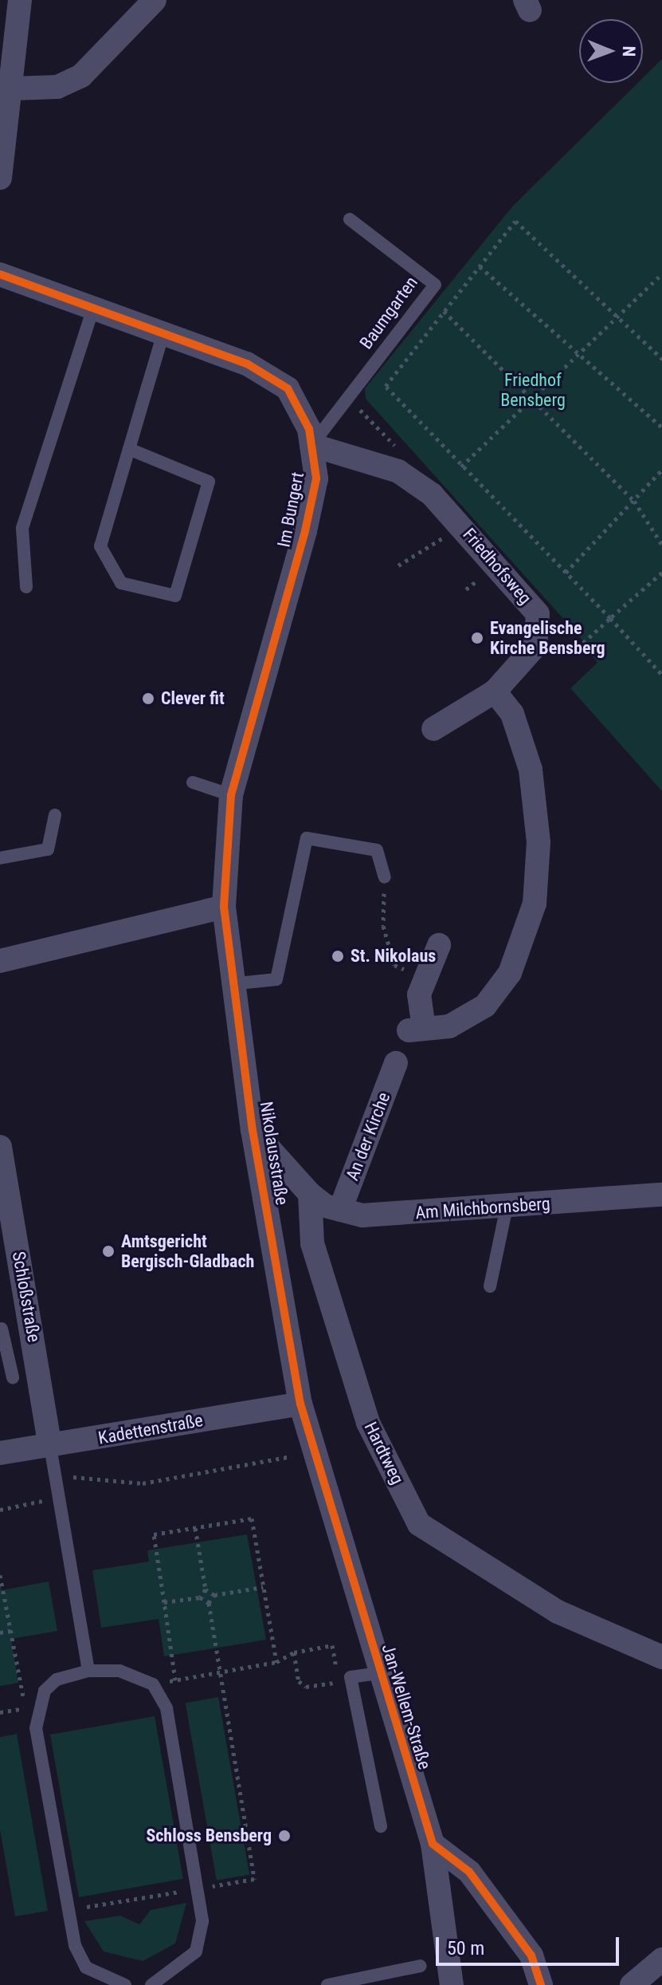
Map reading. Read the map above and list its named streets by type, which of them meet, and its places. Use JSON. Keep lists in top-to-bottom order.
{
  "streets": {
    "street": [
      "Im Bungert",
      "Friedhofsweg",
      "An der Kirche",
      "Nikolausstraße",
      "Am Milchbornsberg",
      "Schloßstraße",
      "Kadettenstraße",
      "Hardtweg",
      "Jan-Wellem-Straße"
    ],
    "lane": ["Baumgarten"]
  },
  "crossings": [
    ["Baumgarten", "Im Bungert"],
    ["Baumgarten", "Friedhofsweg"],
    ["Im Bungert", "Friedhofsweg"],
    ["Im Bungert", "Nikolausstraße"],
    ["An der Kirche", "Am Milchbornsberg"],
    ["Nikolausstraße", "Kadettenstraße"],
    ["Nikolausstraße", "Jan-Wellem-Straße"],
    ["Am Milchbornsberg", "Hardtweg"],
    ["Schloßstraße", "Kadettenstraße"],
    ["Kadettenstraße", "Jan-Wellem-Straße"]
  ],
  "parks": ["Friedhof Bensberg"],
  "places": [
    "Evangelische Kirche Bensberg",
    "Clever fit",
    "St. Nikolaus",
    "Amtsgericht Bergisch-Gladbach",
    "Schloss Bensberg"
  ],
  "scale_bar": "50 m",
  "north": "right"
}
